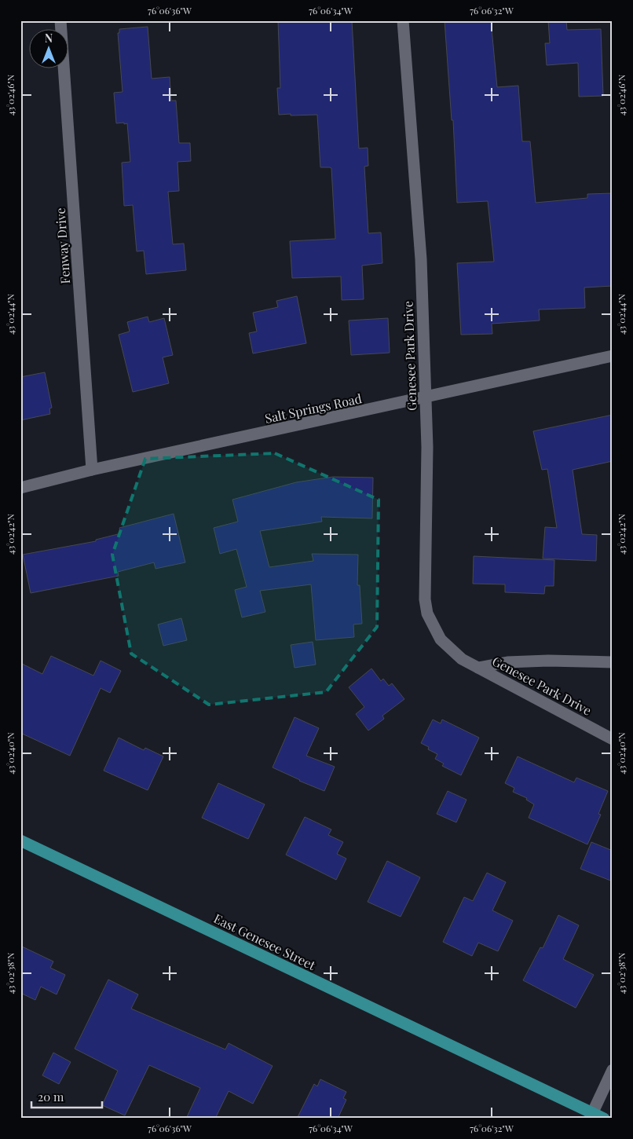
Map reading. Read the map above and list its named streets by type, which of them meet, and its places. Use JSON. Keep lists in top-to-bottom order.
{
  "streets": {
    "main road": ["East Genesee Street"],
    "street": ["Fenway Drive", "Genesee Park Drive", "Salt Springs Road"]
  },
  "crossings": [
    ["Fenway Drive", "Salt Springs Road"],
    ["Genesee Park Drive", "Salt Springs Road"]
  ],
  "scale_bar": "20 m",
  "north": "top",
  "coordinates": [
    "76°06'36\"W",
    "76°06'34\"W",
    "76°06'32\"W",
    "43°02'46\"N",
    "43°02'44\"N",
    "43°02'42\"N",
    "43°02'40\"N",
    "43°02'38\"N"
  ]
}
